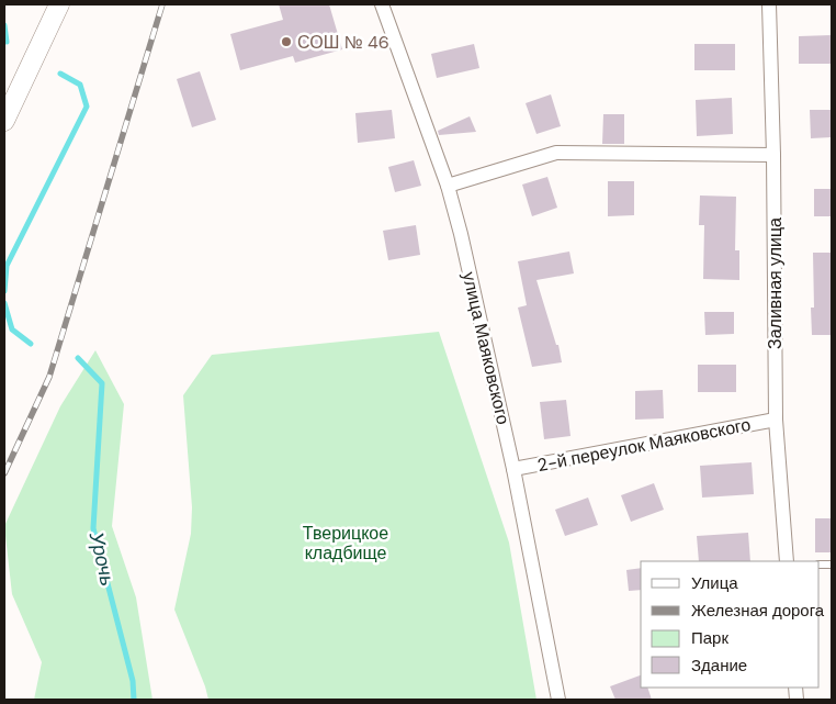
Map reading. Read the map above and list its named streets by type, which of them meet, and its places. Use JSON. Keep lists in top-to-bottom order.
{
  "streets": {
    "street": ["Заливная улица", "улица Маяковского", "2-й переулок Маяковского"]
  },
  "crossings": [
    ["Заливная улица", "2-й переулок Маяковского"],
    ["улица Маяковского", "2-й переулок Маяковского"]
  ],
  "water": ["Урочь"],
  "parks": ["Тверицкое кладбище"],
  "places": ["СОШ № 46"],
  "legend": [
    "Улица",
    "Железная дорога",
    "Парк",
    "Здание"
  ]
}
